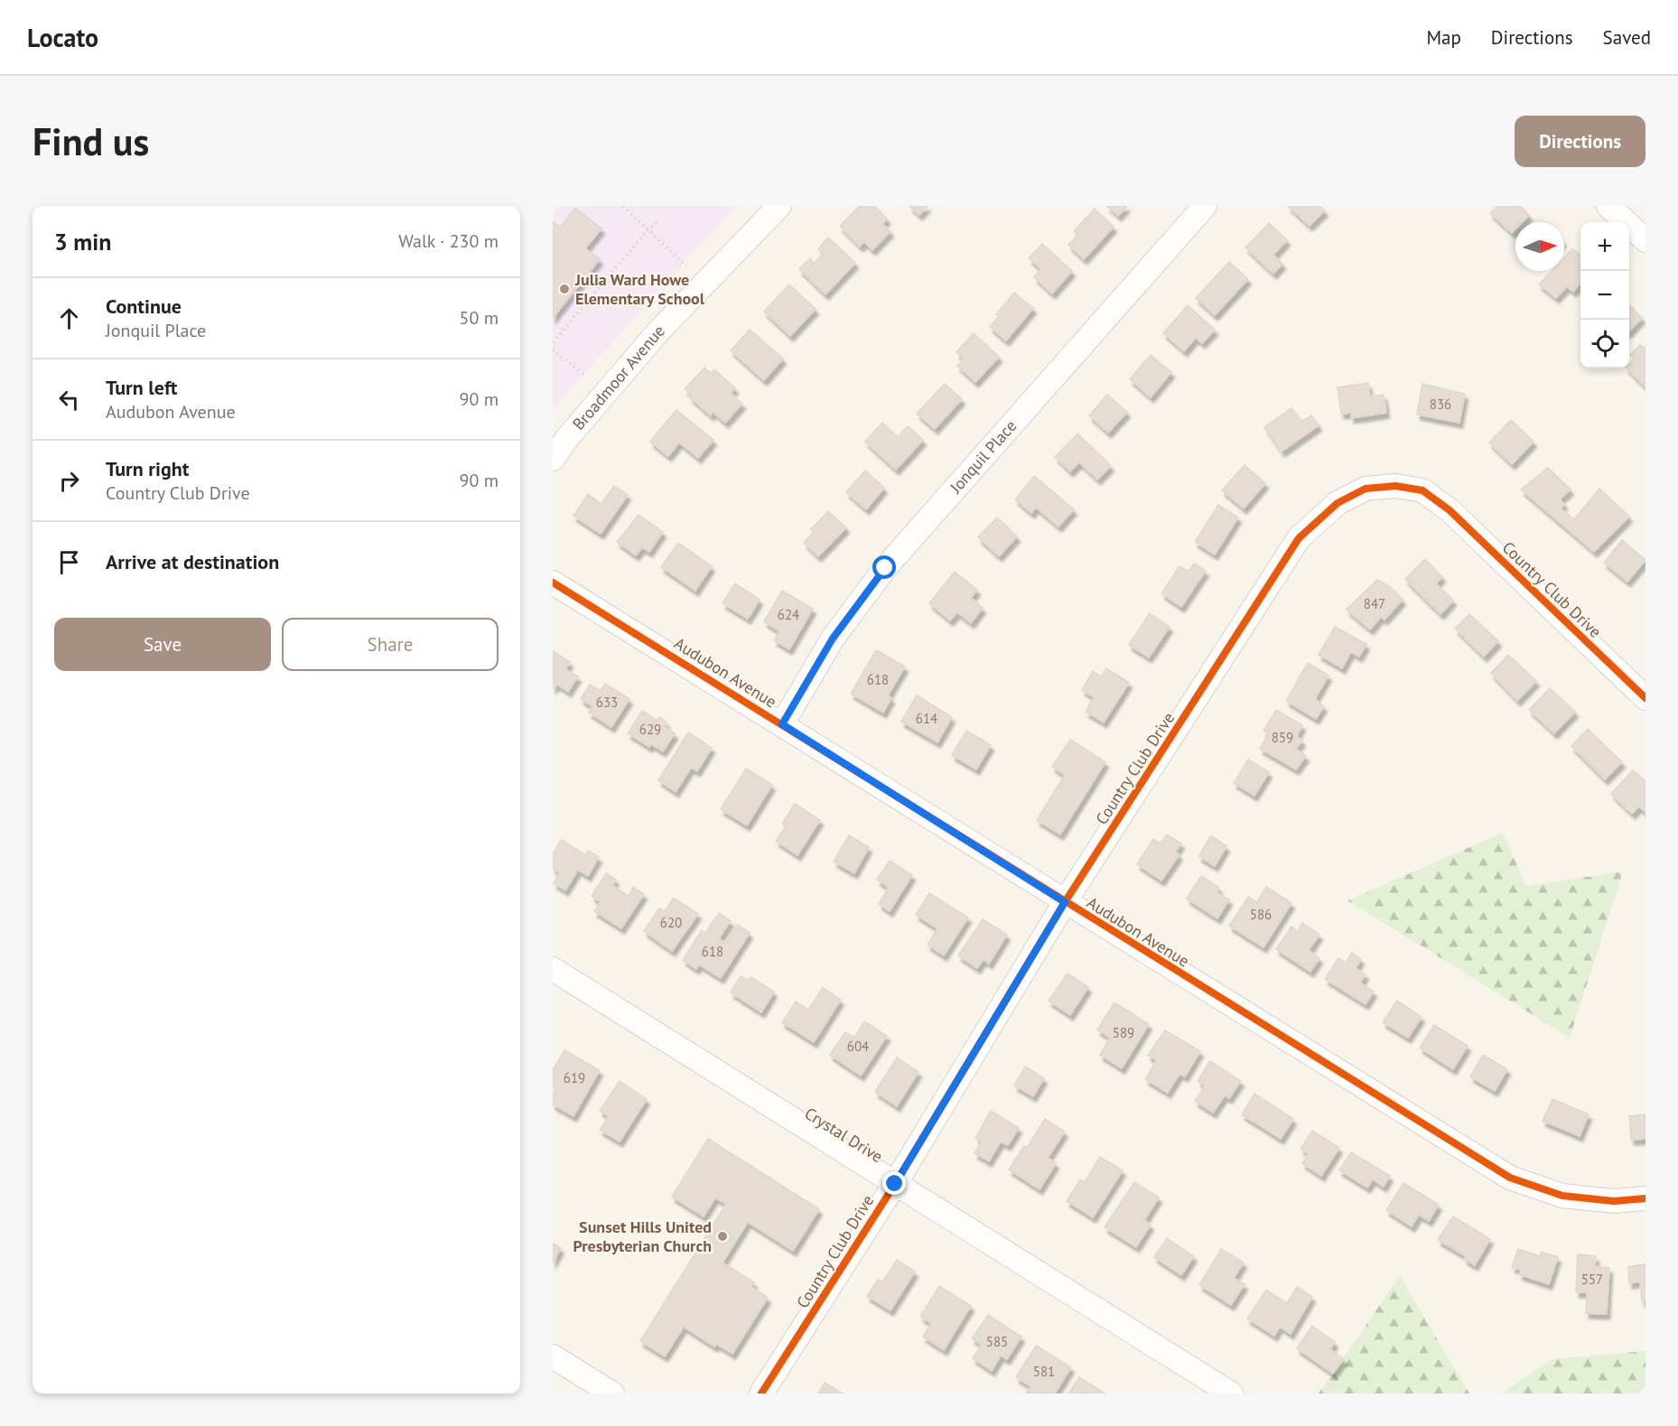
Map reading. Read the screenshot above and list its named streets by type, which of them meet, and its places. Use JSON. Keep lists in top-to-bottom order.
{
  "streets": {
    "street": [
      "Broadmoor Avenue",
      "Jonquil Place",
      "Country Club Drive",
      "Audubon Avenue",
      "Crystal Drive"
    ]
  },
  "crossings": [
    ["Jonquil Place", "Audubon Avenue"],
    ["Country Club Drive", "Audubon Avenue"],
    ["Country Club Drive", "Crystal Drive"]
  ],
  "places": ["Julia Ward Howe Elementary School", "Sunset Hills United Presbyterian Church"],
  "house_numbers": [
    "836",
    "847",
    "624",
    "618",
    "633",
    "614",
    "629",
    "859",
    "586",
    "620",
    "618",
    "589",
    "604",
    "619",
    "557",
    "585",
    "581"
  ],
  "north": "right",
  "page": {
    "header": "Locato",
    "nav": ["Map", "Directions", "Saved"],
    "buttons": [
      "Directions",
      ["Save", "Share"]
    ],
    "title": "Find us",
    "heading": ["3 min", "Walk · 230 m"],
    "map_buttons": ["+", "−"],
    "list": [
      ["Continue", "Jonquil Place", "50 m"],
      ["Turn left", "Audubon Avenue", "90 m"],
      ["Turn right", "Country Club Drive", "90 m"],
      "Arrive at destination"
    ]
  }
}
